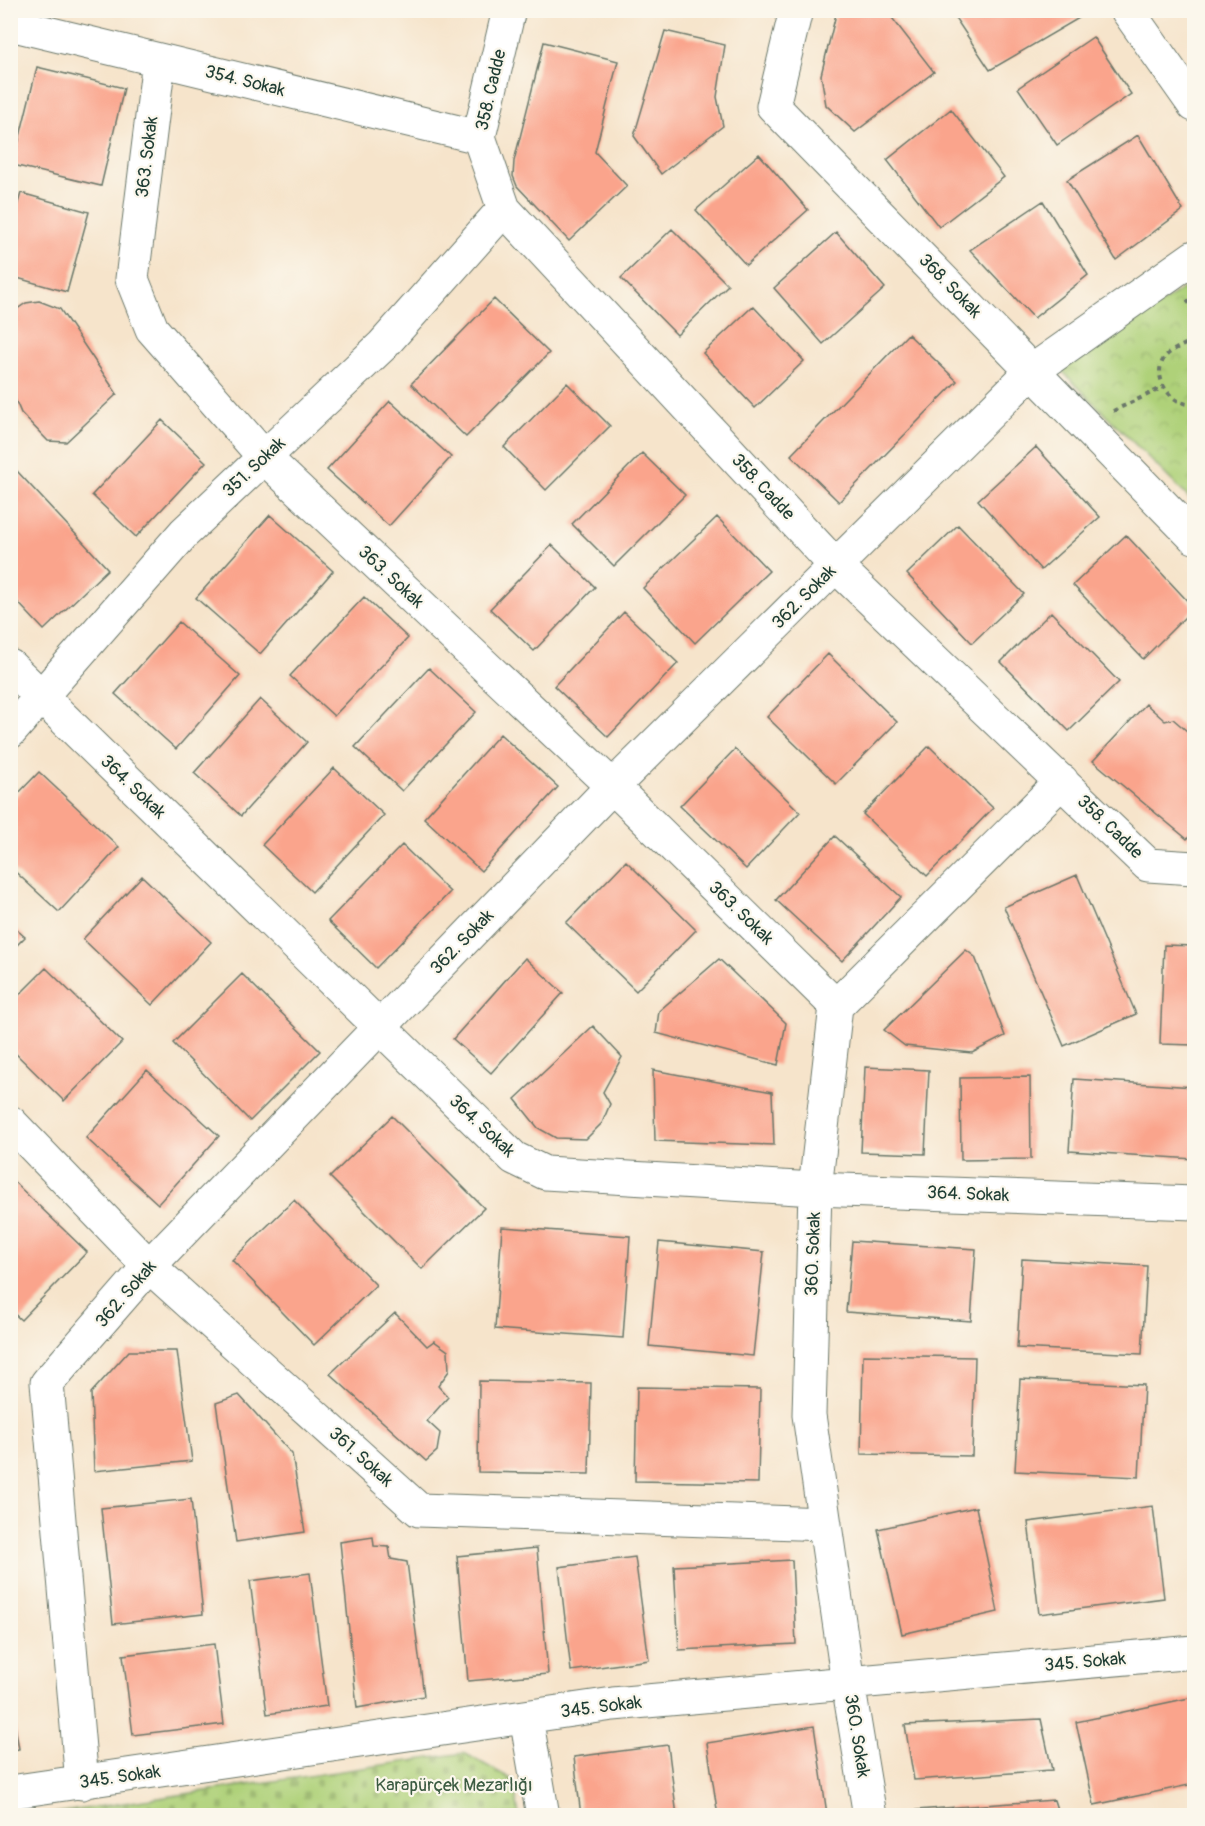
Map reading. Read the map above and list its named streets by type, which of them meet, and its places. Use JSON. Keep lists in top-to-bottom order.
{
  "streets": {
    "street": [
      "354. Sokak",
      "358. Cadde",
      "363. Sokak",
      "368. Sokak",
      "351. Sokak",
      "362. Sokak",
      "364. Sokak",
      "360. Sokak",
      "361. Sokak",
      "345. Sokak"
    ]
  },
  "crossings": [
    ["354. Sokak", "358. Cadde"],
    ["354. Sokak", "363. Sokak"],
    ["358. Cadde", "351. Sokak"],
    ["358. Cadde", "362. Sokak"],
    ["363. Sokak", "351. Sokak"],
    ["363. Sokak", "362. Sokak"],
    ["363. Sokak", "360. Sokak"],
    ["368. Sokak", "362. Sokak"],
    ["351. Sokak", "364. Sokak"],
    ["362. Sokak", "364. Sokak"],
    ["362. Sokak", "361. Sokak"],
    ["362. Sokak", "345. Sokak"],
    ["364. Sokak", "360. Sokak"],
    ["360. Sokak", "361. Sokak"],
    ["360. Sokak", "345. Sokak"]
  ],
  "parks": ["Karapürçek Mezarlığı"]
}
